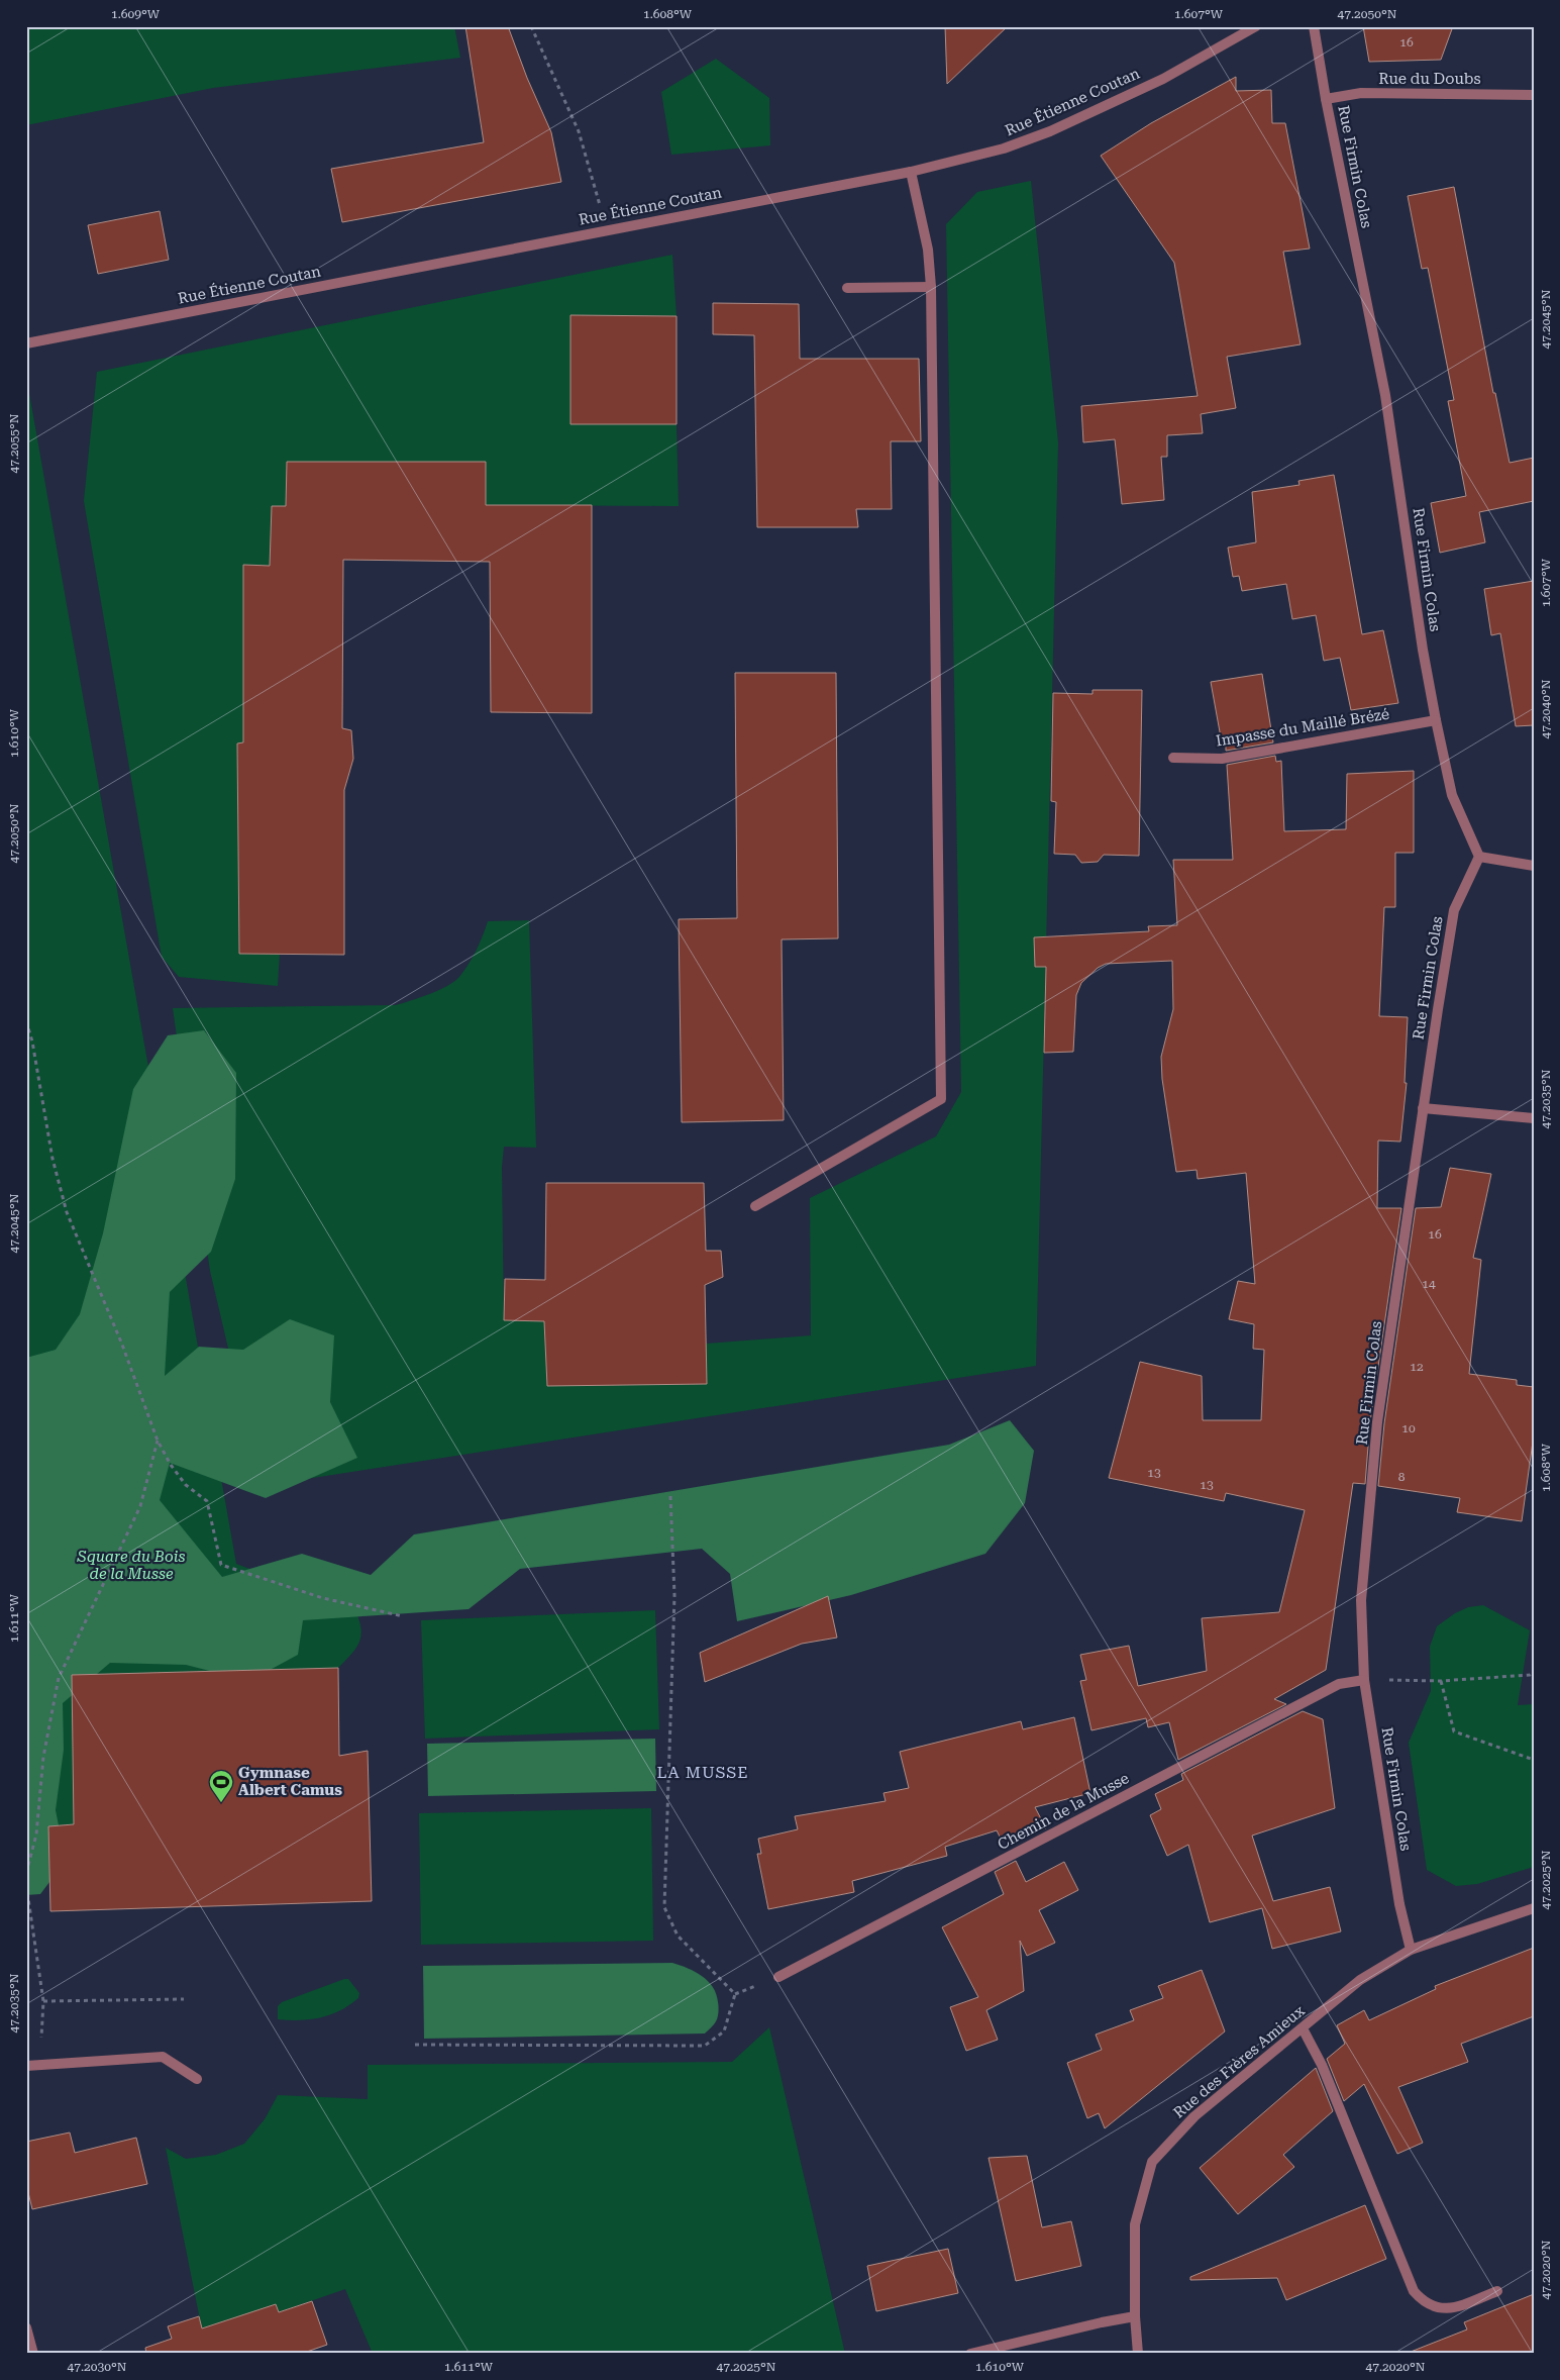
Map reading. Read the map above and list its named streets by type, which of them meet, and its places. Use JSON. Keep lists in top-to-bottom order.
{
  "streets": {
    "street": [
      "Rue du Doubs",
      "Rue Étienne Coutan",
      "Rue Firmin Colas",
      "Impasse du Maillé Brézé",
      "Chemin de la Musse",
      "Rue des Frères Amieux"
    ]
  },
  "crossings": [
    ["Rue du Doubs", "Rue Firmin Colas"],
    ["Rue Firmin Colas", "Impasse du Maillé Brézé"],
    ["Rue Firmin Colas", "Chemin de la Musse"],
    ["Rue Firmin Colas", "Rue des Frères Amieux"]
  ],
  "districts": ["LA MUSSE"],
  "parks": ["Square du Bois de la Musse"],
  "places": {
    "sports": ["Gymnase Albert Camus"]
  },
  "house_numbers": [
    "16",
    "16",
    "14",
    "12",
    "10",
    "13",
    "8",
    "13"
  ],
  "coordinates": [
    "1.609°W",
    "1.608°W",
    "1.607°W",
    "47.2050°N",
    "47.2045°N",
    "47.2055°N",
    "47.2040°N",
    "1.610°W",
    "47.2035°N",
    "1.611°W",
    "47.2025°N",
    "47.2020°N",
    "47.2030°N"
  ]
}
